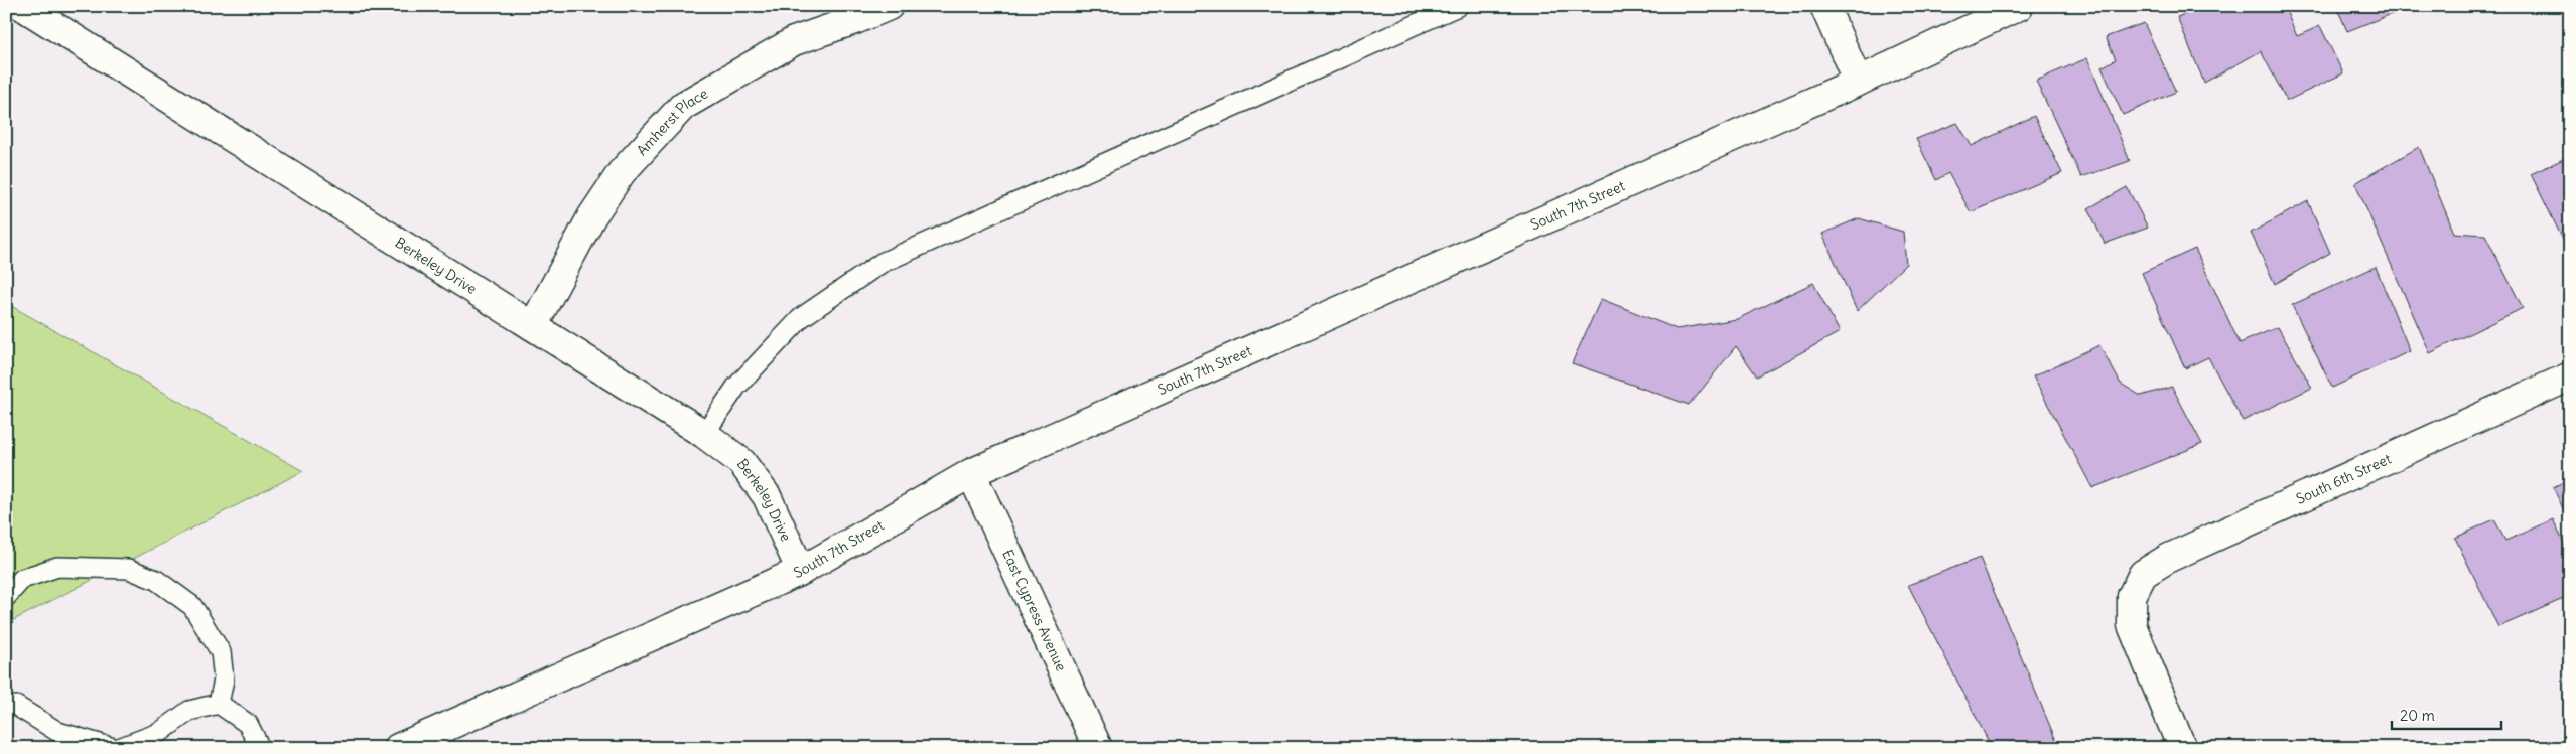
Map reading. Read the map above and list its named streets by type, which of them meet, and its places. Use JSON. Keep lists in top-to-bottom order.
{
  "streets": {
    "street": [
      "Amherst Place",
      "South 7th Street",
      "Berkeley Drive",
      "South 6th Street",
      "East Cypress Avenue"
    ]
  },
  "crossings": [
    ["Amherst Place", "Berkeley Drive"],
    ["South 7th Street", "Berkeley Drive"],
    ["South 7th Street", "East Cypress Avenue"]
  ],
  "scale_bar": "20 m"
}
